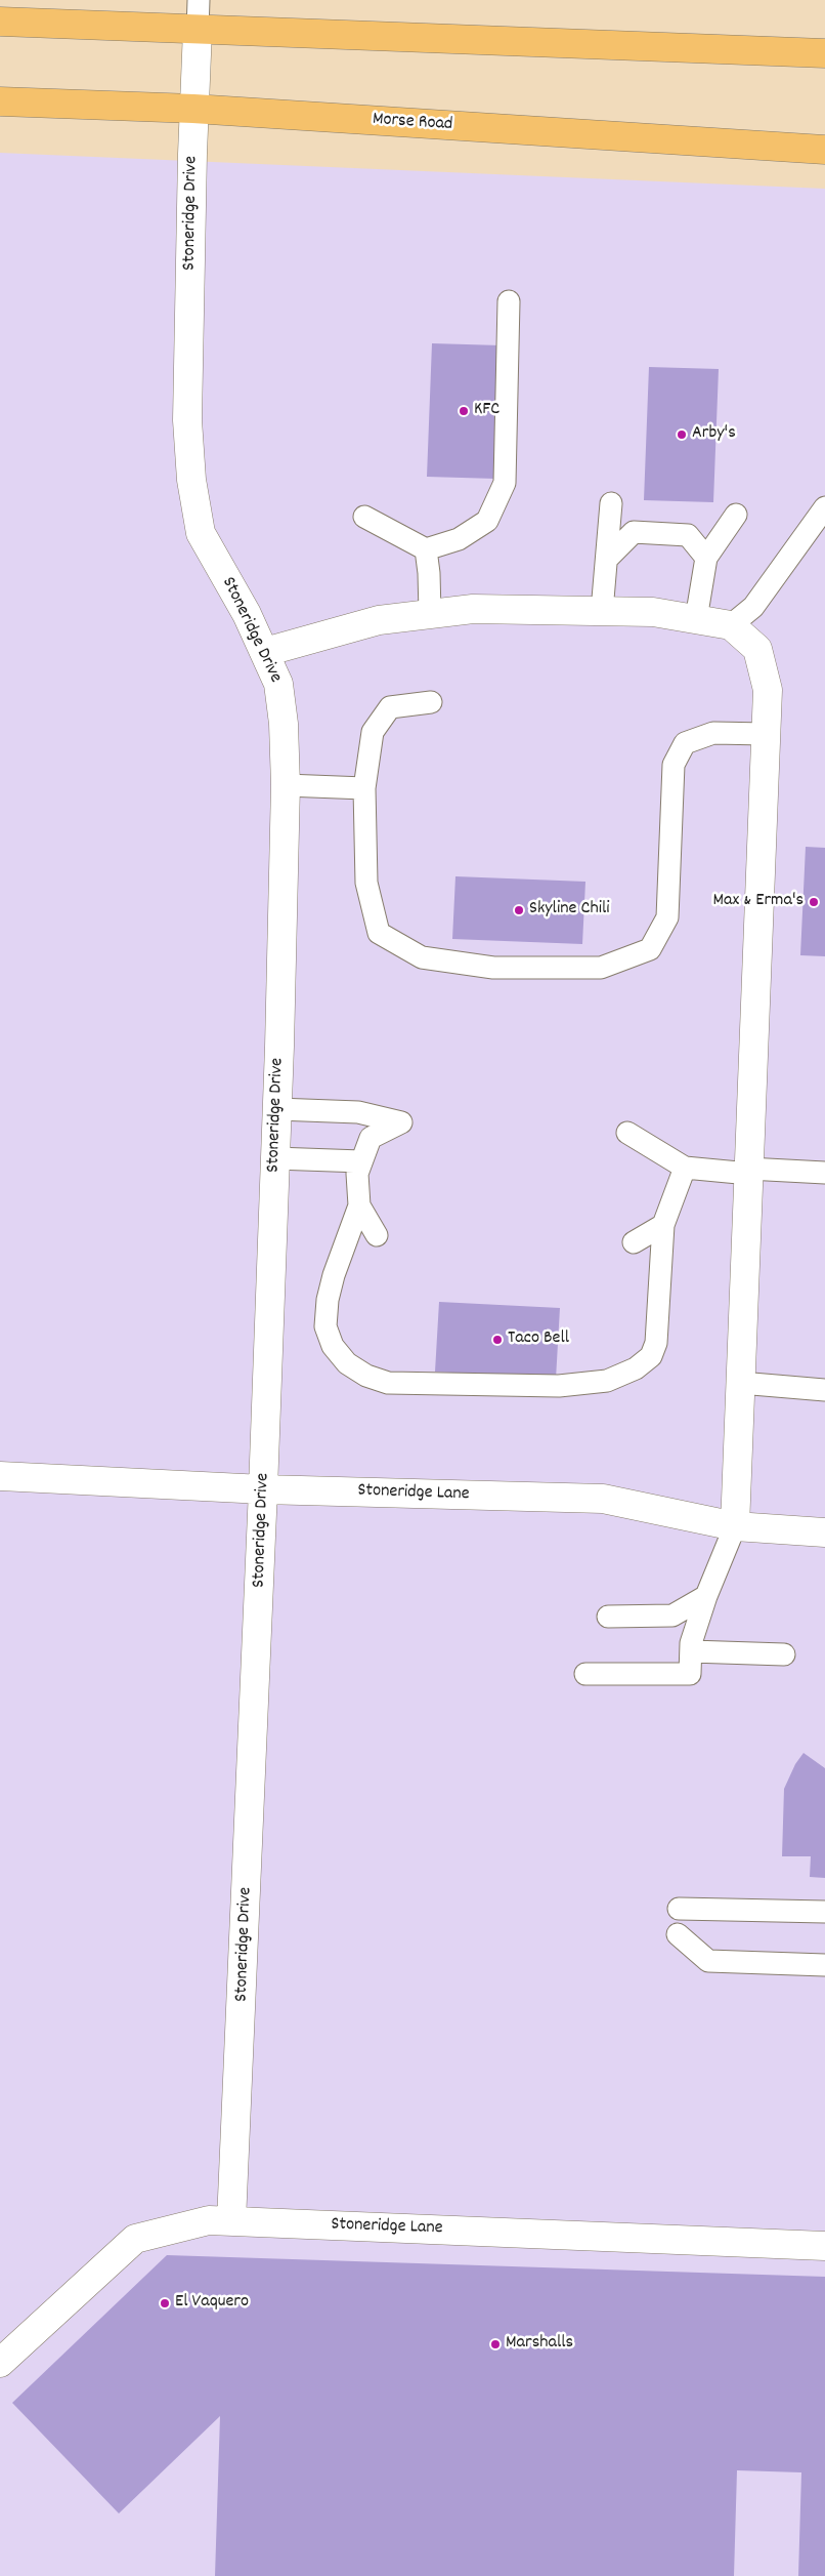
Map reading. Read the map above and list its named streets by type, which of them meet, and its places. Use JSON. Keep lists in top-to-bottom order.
{
  "streets": {
    "main road": ["Morse Road"],
    "street": ["Stoneridge Drive", "Stoneridge Lane"]
  },
  "crossings": [
    ["Morse Road", "Stoneridge Drive"],
    ["Stoneridge Drive", "Stoneridge Lane"]
  ],
  "places": [
    "KFC",
    "Arby's",
    "Max & Erma's",
    "Skyline Chili",
    "Taco Bell",
    "El Vaquero",
    "Marshalls"
  ]
}
